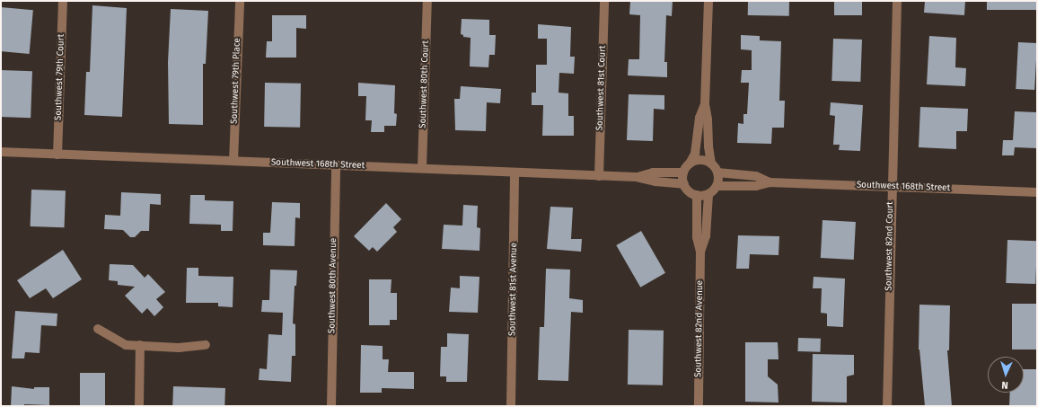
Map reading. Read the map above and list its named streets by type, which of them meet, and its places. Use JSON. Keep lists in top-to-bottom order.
{
  "streets": {
    "street": [
      "Southwest 79th Court",
      "Southwest 79th Place",
      "Southwest 80th Court",
      "Southwest 81st Court",
      "Southwest 168th Street",
      "Southwest 82nd Court",
      "Southwest 80th Avenue",
      "Southwest 81st Avenue",
      "Southwest 82nd Avenue"
    ]
  },
  "crossings": [
    ["Southwest 79th Court", "Southwest 168th Street"],
    ["Southwest 79th Place", "Southwest 168th Street"],
    ["Southwest 80th Court", "Southwest 168th Street"],
    ["Southwest 81st Court", "Southwest 168th Street"],
    ["Southwest 168th Street", "Southwest 82nd Court"],
    ["Southwest 168th Street", "Southwest 80th Avenue"],
    ["Southwest 168th Street", "Southwest 81st Avenue"],
    ["Southwest 168th Street", "Southwest 82nd Avenue"]
  ],
  "north": "bottom"
}
